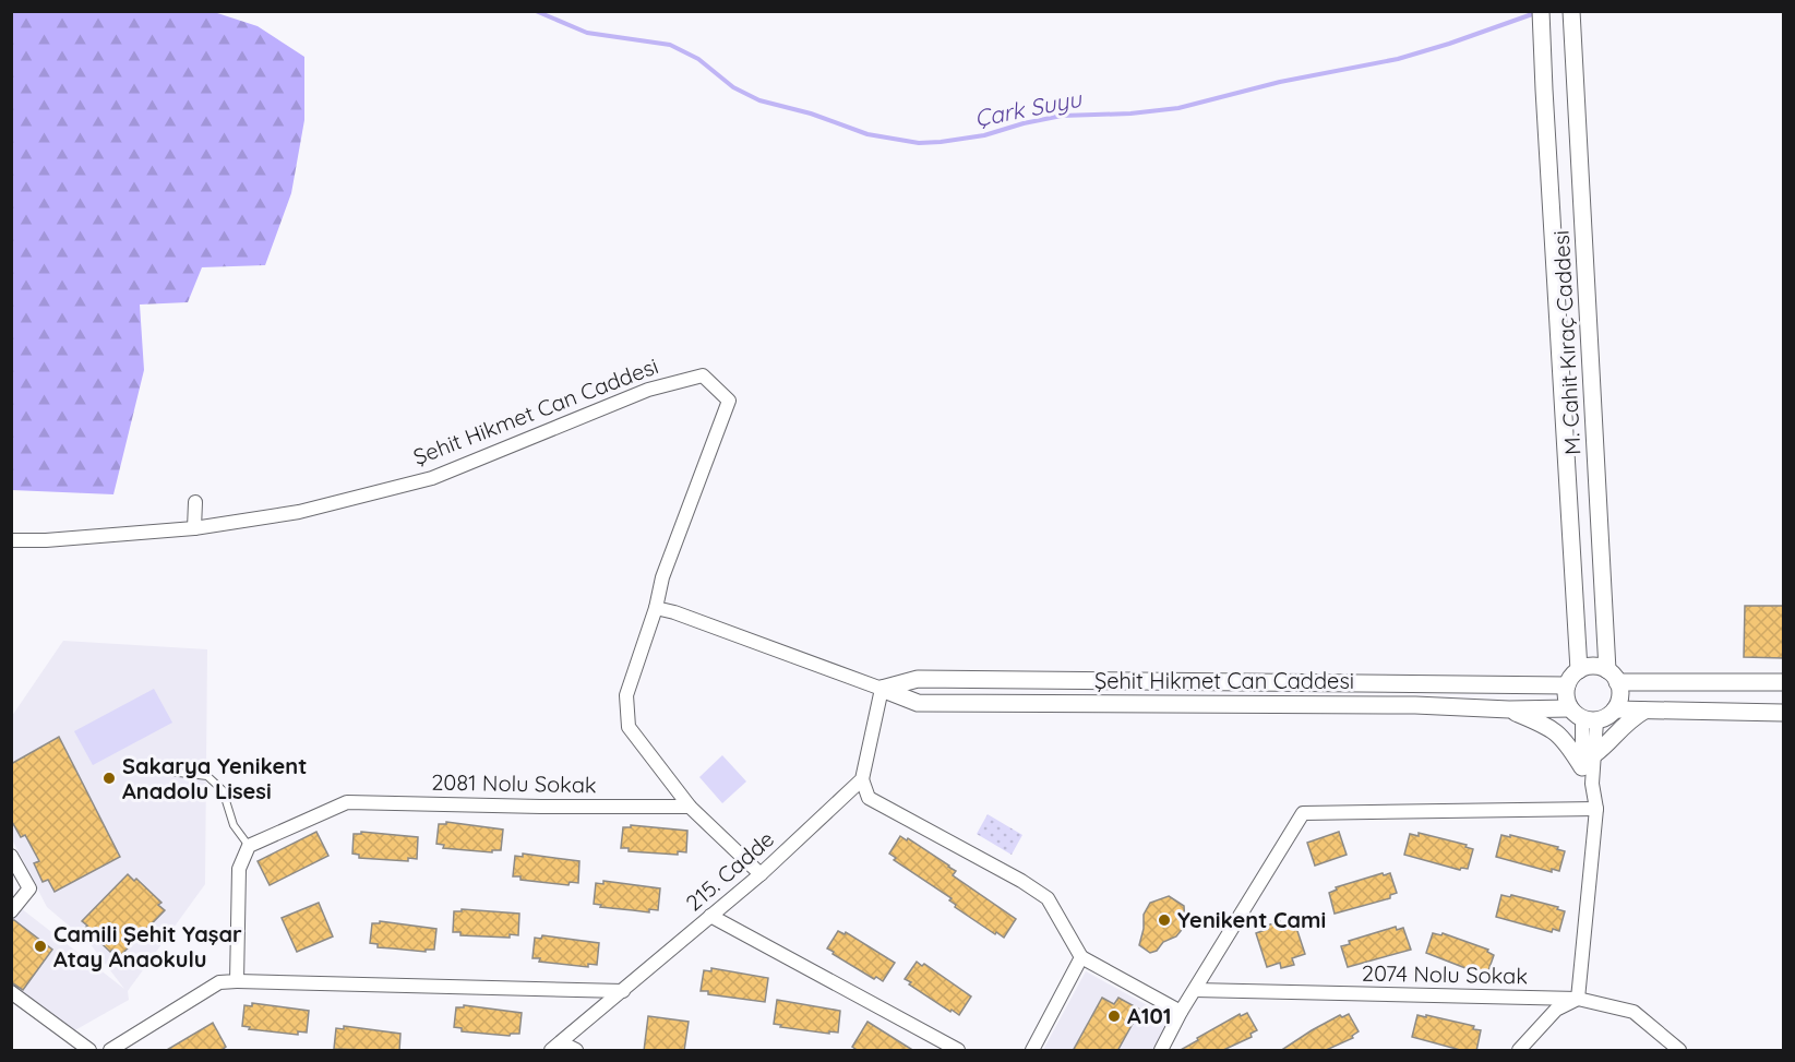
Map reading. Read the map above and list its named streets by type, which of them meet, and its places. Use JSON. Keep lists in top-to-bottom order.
{
  "streets": {
    "street": [
      "M. Cahit Kıraç Caddesi",
      "Şehit Hikmet Can Caddesi",
      "2081 Nolu Sokak",
      "215. Cadde",
      "2074 Nolu Sokak"
    ]
  },
  "crossings": [
    ["M. Cahit Kıraç Caddesi", "Şehit Hikmet Can Caddesi"]
  ],
  "water": ["Çark Suyu"],
  "places": [
    "Sakarya Yenikent Anadolu Lisesi",
    "Yenikent Cami",
    "Camili Şehit Yaşar Atay Anaokulu",
    "A101"
  ]
}
